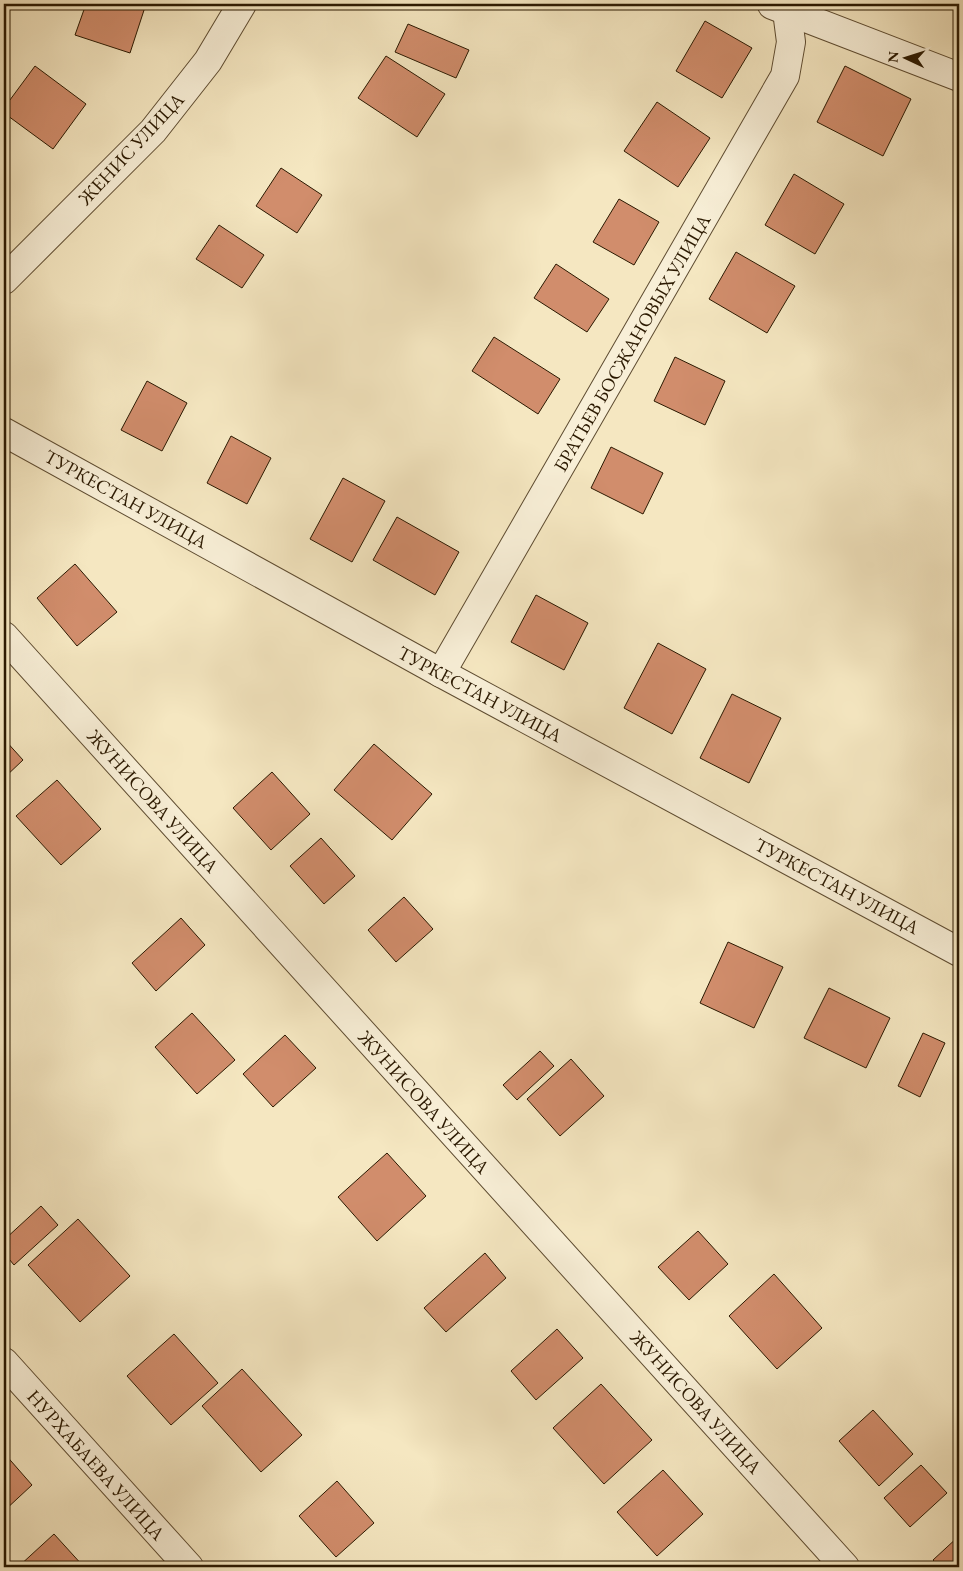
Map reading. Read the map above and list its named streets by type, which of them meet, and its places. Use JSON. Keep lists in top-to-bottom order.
{
  "streets": {
    "street": [
      "ЖЕНИС УЛИЦА",
      "БРАТЬЕВ БОСЖАНОВЫХ УЛИЦА",
      "ТУРКЕСТАН УЛИЦА",
      "ЖУНИСОВА УЛИЦА",
      "НУРХАБАЕВА УЛИЦА"
    ]
  },
  "crossings": [
    ["БРАТЬЕВ БОСЖАНОВЫХ УЛИЦА", "ТУРКЕСТАН УЛИЦА"]
  ],
  "north": "left"
}
